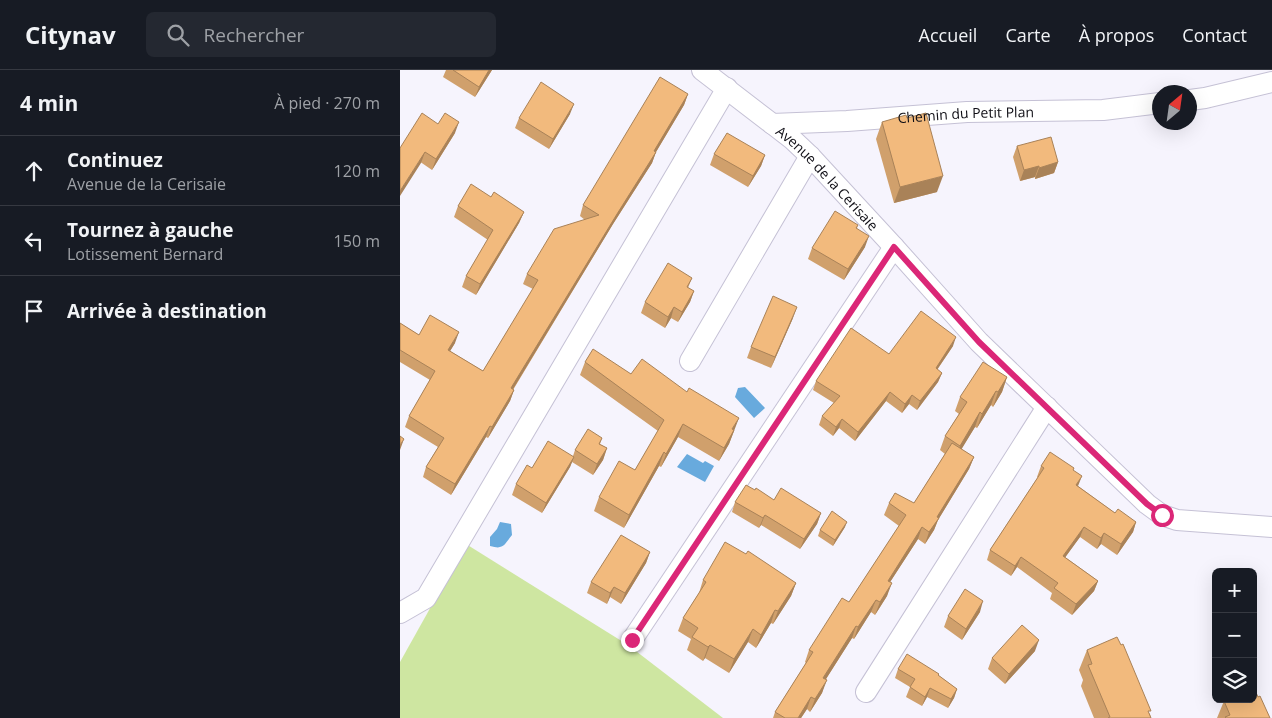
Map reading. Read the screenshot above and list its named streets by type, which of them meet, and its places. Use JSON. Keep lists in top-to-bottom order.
{
  "streets": {
    "street": ["Chemin du Petit Plan", "Avenue de la Cerisaie"]
  },
  "crossings": [
    ["Chemin du Petit Plan", "Avenue de la Cerisaie"]
  ],
  "north": "top right",
  "page": {
    "header": "Citynav",
    "search": "Rechercher",
    "nav": [
      "Accueil",
      "Carte",
      "À propos",
      "Contact"
    ],
    "heading": ["4 min", "À pied · 270 m"],
    "list": [
      ["Continuez", "Avenue de la Cerisaie", "120 m"],
      ["Tournez à gauche", "Lotissement Bernard", "150 m"],
      "Arrivée à destination"
    ],
    "map_buttons": ["+", "−"]
  }
}
